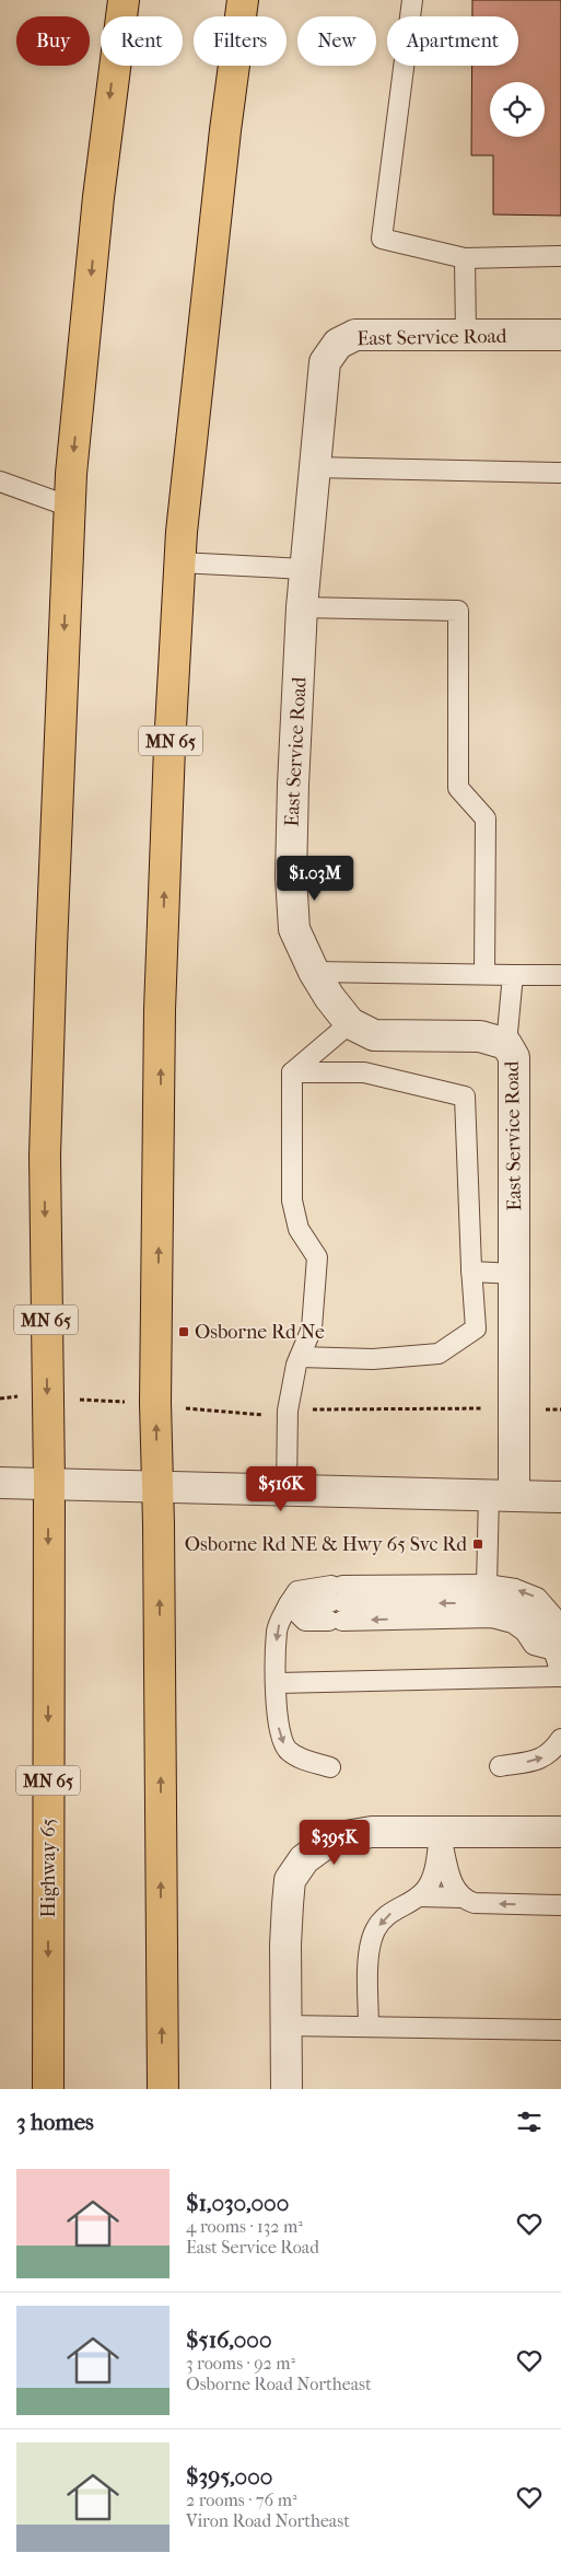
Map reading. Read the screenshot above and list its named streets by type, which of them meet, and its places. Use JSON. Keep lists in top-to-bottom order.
{
  "streets": {
    "highway": ["MN 65", "Highway 65"],
    "street": ["East Service Road"]
  },
  "crossings": [
    ["MN 65", "Highway 65"]
  ],
  "places": {
    "transit": ["Osborne Rd Ne", "Osborne Rd NE & Hwy 65 Svc Rd"]
  },
  "page": {
    "chip": [
      "Buy",
      "Rent",
      "Filters",
      "New",
      "Apartment"
    ],
    "price": ["$1.03M", "$516K", "$395K"],
    "heading": "3 homes",
    "list": [
      {
        "name": "$1,030,000",
        "note": "4 rooms · 132 m² · East Service Road"
      },
      {
        "name": "$516,000",
        "note": "3 rooms · 92 m² · Osborne Road Northeast"
      },
      {
        "name": "$395,000",
        "note": "2 rooms · 76 m² · Viron Road Northeast"
      }
    ]
  }
}
